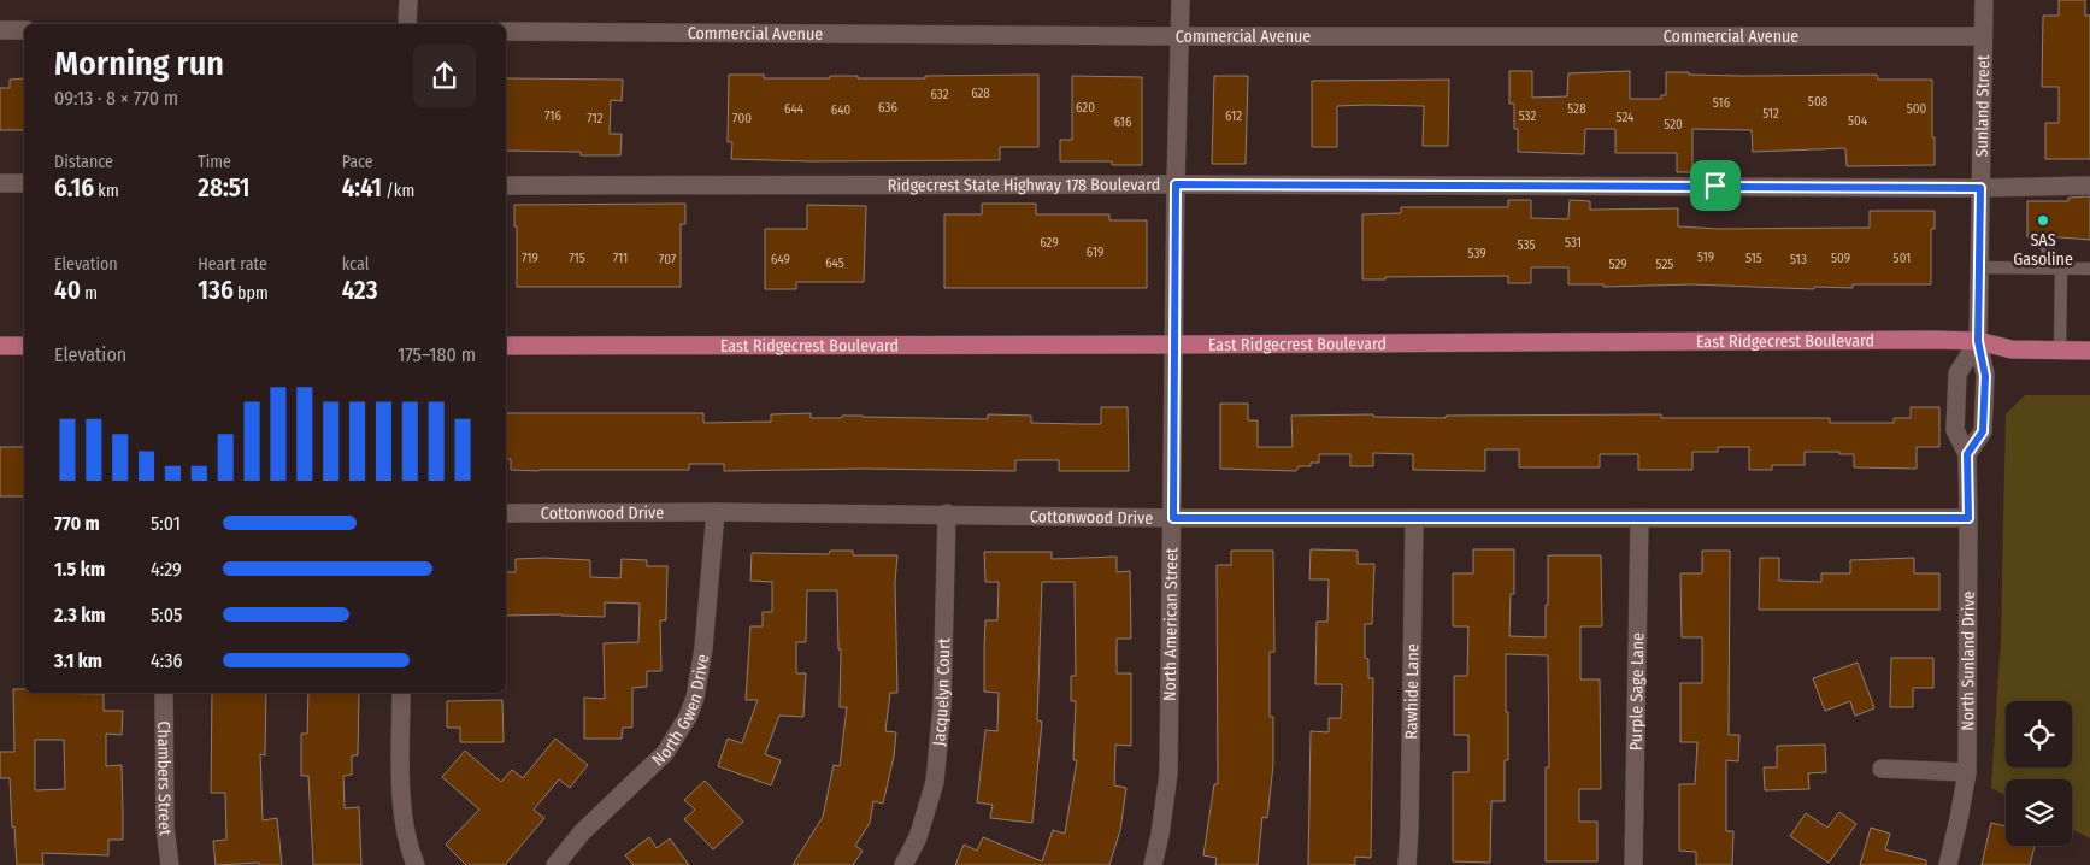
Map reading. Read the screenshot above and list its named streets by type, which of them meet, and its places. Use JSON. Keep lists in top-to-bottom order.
{
  "streets": {
    "main road": ["East Ridgecrest Boulevard"],
    "street": [
      "Commercial Avenue",
      "Sunland Street",
      "Ridgecrest State Highway 178 Boulevard",
      "Cottonwood Drive",
      "North American Street",
      "North Sunland Drive",
      "Rawhide Lane",
      "Purple Sage Lane",
      "Jacquelyn Court",
      "North Gwen Drive",
      "Chambers Street"
    ]
  },
  "crossings": [
    ["Commercial Avenue", "Sunland Street"],
    ["Commercial Avenue", "North American Street"],
    ["Sunland Street", "Ridgecrest State Highway 178 Boulevard"],
    ["Sunland Street", "East Ridgecrest Boulevard"],
    ["Sunland Street", "North Sunland Drive"],
    ["Ridgecrest State Highway 178 Boulevard", "North American Street"],
    ["East Ridgecrest Boulevard", "North American Street"],
    ["East Ridgecrest Boulevard", "North Sunland Drive"],
    ["Cottonwood Drive", "North American Street"],
    ["Cottonwood Drive", "North Sunland Drive"],
    ["Cottonwood Drive", "Rawhide Lane"],
    ["Cottonwood Drive", "Purple Sage Lane"],
    ["Cottonwood Drive", "Jacquelyn Court"],
    ["Cottonwood Drive", "North Gwen Drive"]
  ],
  "places": ["SAS Gasoline"],
  "house_numbers": [
    "628",
    "632",
    "508",
    "516",
    "636",
    "620",
    "644",
    "528",
    "500",
    "640",
    "512",
    "716",
    "612",
    "532",
    "524",
    "712",
    "700",
    "504",
    "616",
    "520",
    "629",
    "531",
    "535",
    "619",
    "539",
    "519",
    "719",
    "715",
    "711",
    "515",
    "509",
    "501",
    "707",
    "649",
    "513",
    "645",
    "529",
    "525"
  ],
  "page": {
    "heading": ["Morning run", "09:13 · 8 × 770 m"],
    "stats": [
      ["Distance", "6.16 km"],
      ["Time", "28:51"],
      ["Pace", "4:41 /km"],
      ["Elevation", "40 m"],
      ["Heart rate", "136 bpm"],
      ["kcal", "423"]
    ],
    "chart": ["Elevation", "175–180 m"],
    "list": [
      {
        "name": "770 m",
        "note": "5:01"
      },
      {
        "name": "1.5 km",
        "note": "4:29"
      },
      {
        "name": "2.3 km",
        "note": "5:05"
      },
      {
        "name": "3.1 km",
        "note": "4:36"
      }
    ]
  }
}
